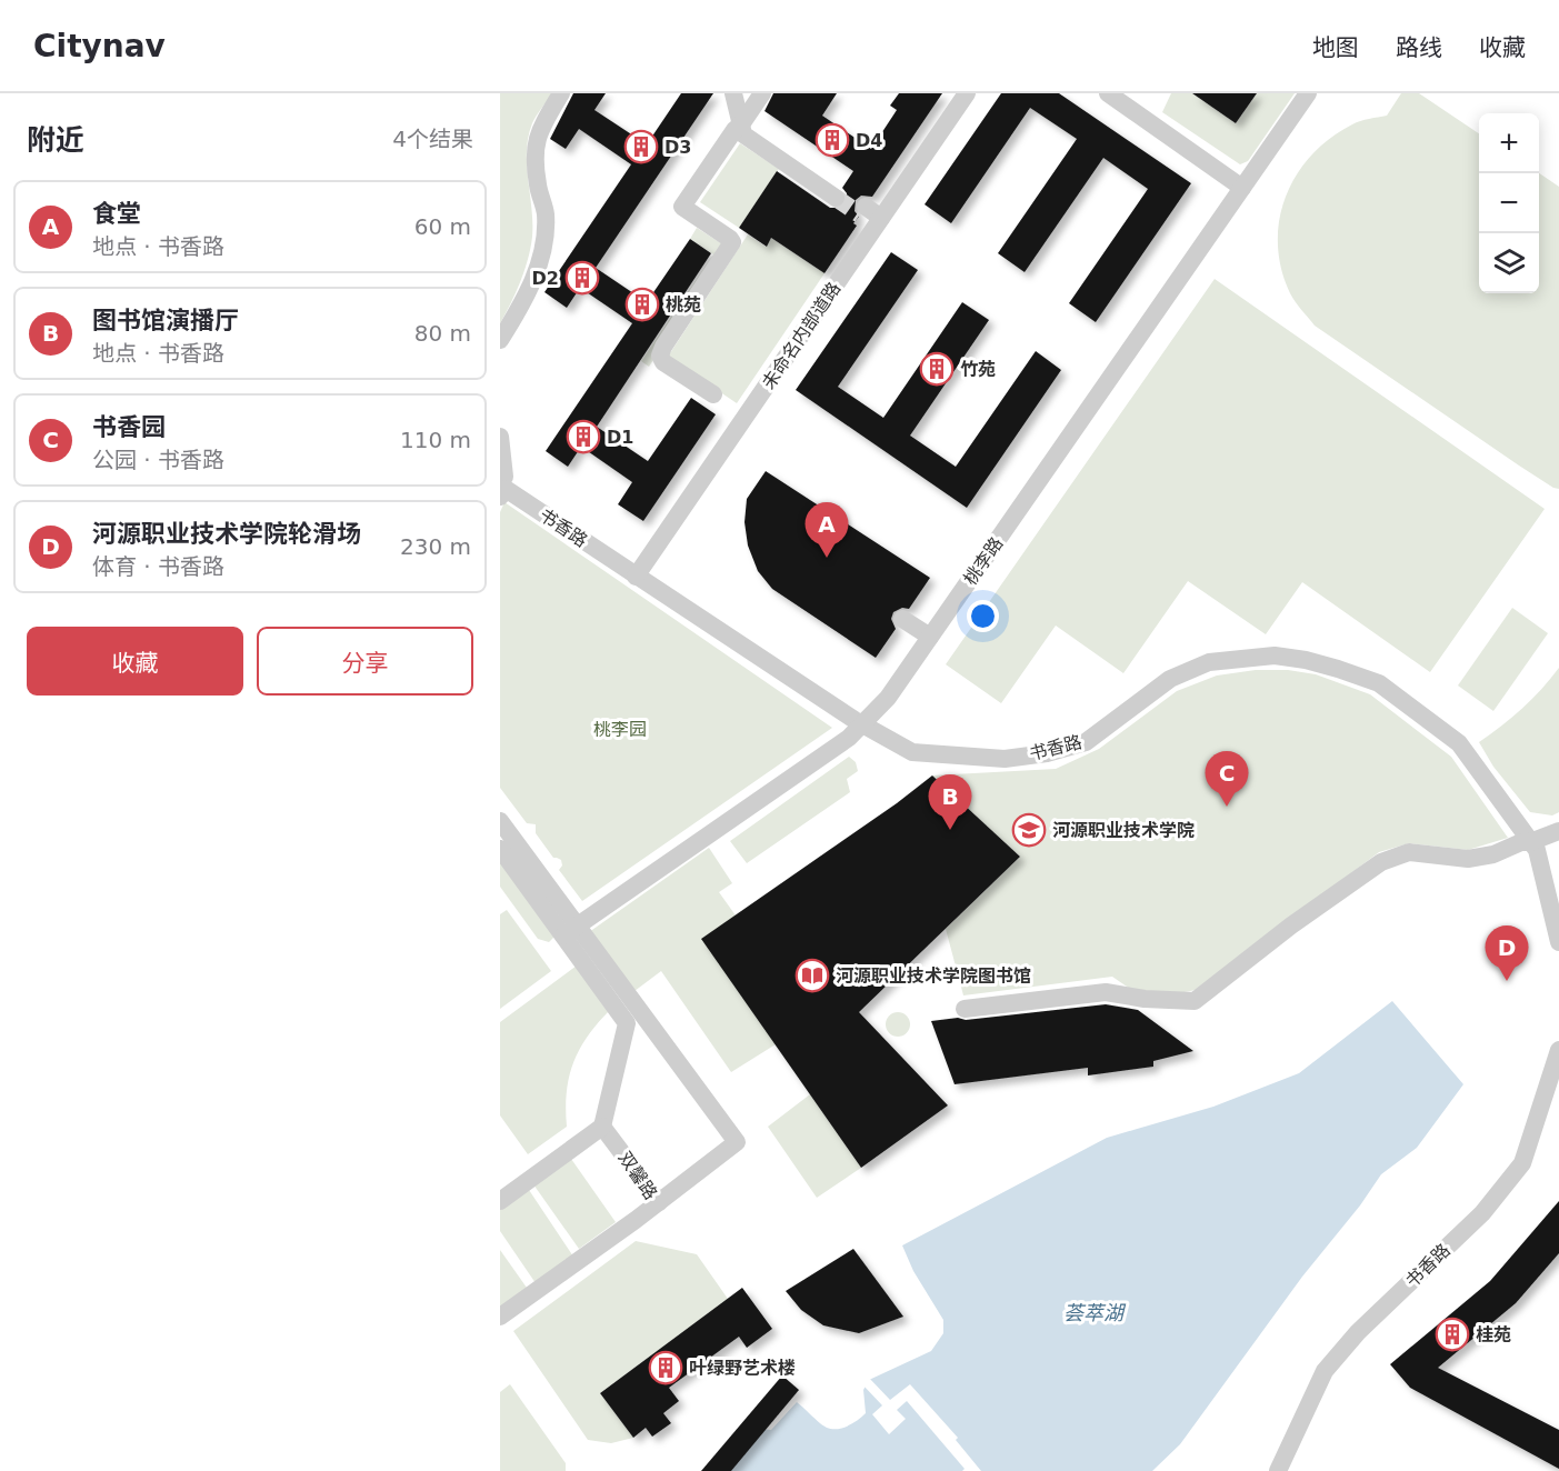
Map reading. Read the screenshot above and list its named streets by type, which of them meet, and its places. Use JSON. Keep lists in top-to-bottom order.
{
  "streets": {
    "street": [
      "未命名内部道路",
      "书香路",
      "桃李路",
      "双馨路"
    ]
  },
  "crossings": [
    ["未命名内部道路", "书香路"],
    ["书香路", "桃李路"]
  ],
  "water": ["荟萃湖"],
  "parks": ["桃李园"],
  "places": {
    "building": [
      "D4",
      "D3",
      "D2",
      "桃苑",
      "竹苑",
      "D1",
      "桂苑",
      "叶绿野艺术楼"
    ],
    "school or university": ["河源职业技术学院"],
    "library": ["河源职业技术学院图书馆"]
  },
  "page": {
    "header": "Citynav",
    "nav": ["地图", "路线", "收藏"],
    "heading": ["附近", "4个结果"],
    "map_buttons": ["+", "−"],
    "list": [
      {
        "mark": "A",
        "name": "食堂",
        "note": "地点 · 书香路",
        "value": "60 m"
      },
      {
        "mark": "B",
        "name": "图书馆演播厅",
        "note": "地点 · 书香路",
        "value": "80 m"
      },
      {
        "mark": "C",
        "name": "书香园",
        "note": "公园 · 书香路",
        "value": "110 m"
      },
      {
        "mark": "D",
        "name": "河源职业技术学院轮滑场",
        "note": "体育 · 书香路",
        "value": "230 m"
      }
    ],
    "pins": [
      "A",
      "C",
      "B",
      "D"
    ],
    "buttons": ["收藏", "分享"]
  }
}
